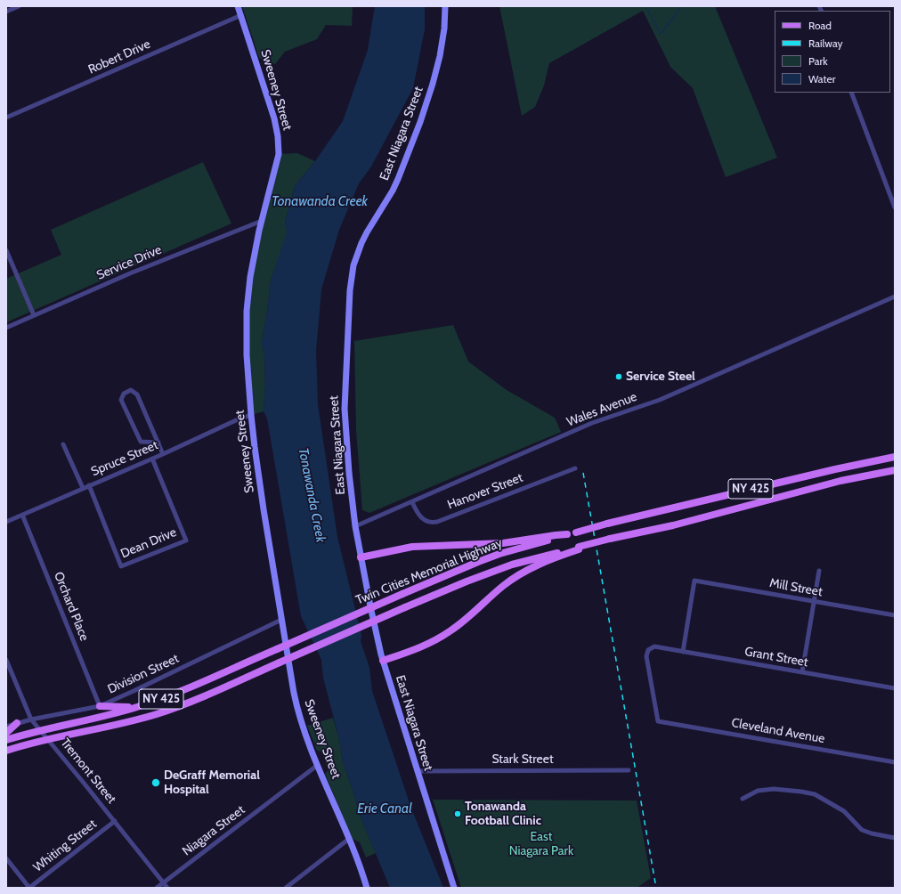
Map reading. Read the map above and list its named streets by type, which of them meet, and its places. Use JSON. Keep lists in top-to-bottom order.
{
  "streets": {
    "main road": ["NY 425", "Twin Cities Memorial Highway"],
    "street": [
      "Robert Drive",
      "Sweeney Street",
      "East Niagara Street",
      "Service Drive",
      "Wales Avenue",
      "Spruce Street",
      "Hanover Street",
      "Dean Drive",
      "Mill Street",
      "Orchard Place",
      "Grant Street",
      "Division Street",
      "Cleveland Avenue",
      "Stark Street",
      "Tremont Street",
      "Niagara Street",
      "Whiting Street"
    ]
  },
  "crossings": [
    ["Robert Drive", "Sweeney Street"],
    ["Sweeney Street", "Service Drive"],
    ["Sweeney Street", "Spruce Street"],
    ["Sweeney Street", "Division Street"],
    ["Sweeney Street", "Niagara Street"],
    ["East Niagara Street", "Wales Avenue"],
    ["East Niagara Street", "Stark Street"],
    ["Wales Avenue", "Hanover Street"],
    ["Spruce Street", "Dean Drive"],
    ["Spruce Street", "Orchard Place"],
    ["NY 425", "Twin Cities Memorial Highway"],
    ["Twin Cities Memorial Highway", "Tremont Street"],
    ["Mill Street", "Grant Street"],
    ["Orchard Place", "Division Street"],
    ["Grant Street", "Cleveland Avenue"],
    ["Division Street", "Tremont Street"],
    ["Tremont Street", "Niagara Street"],
    ["Tremont Street", "Whiting Street"]
  ],
  "water": ["Tonawanda Creek", "Erie Canal"],
  "parks": ["East Niagara Park"],
  "places": ["Service Steel", "DeGraff Memorial Hospital", "Tonawanda Football Clinic"],
  "legend": [
    "Road",
    "Railway",
    "Park",
    "Water"
  ]
}
